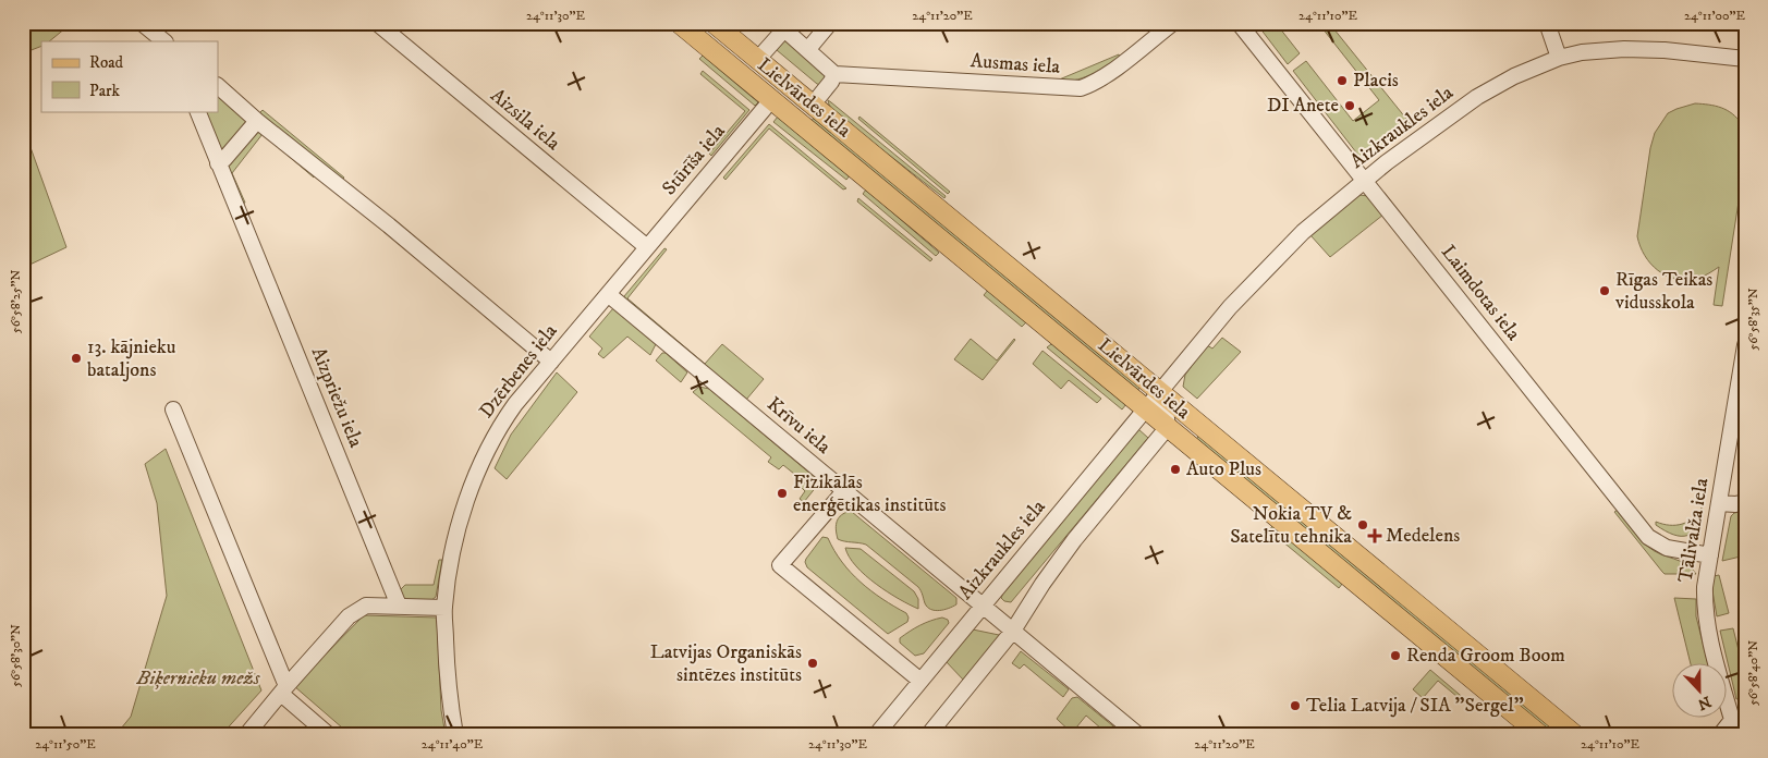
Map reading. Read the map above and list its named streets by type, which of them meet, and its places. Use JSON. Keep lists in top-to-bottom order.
{
  "streets": {
    "main road": ["Lielvārdes iela"],
    "street": [
      "Ausmas iela",
      "Aizsila iela",
      "Aizkraukles iela",
      "Stūrīša iela",
      "Laimdotas iela",
      "Dzērbenes iela",
      "Aizpriežu iela",
      "Krīvu iela",
      "Tālivalža iela"
    ]
  },
  "crossings": [
    ["Lielvārdes iela", "Aizkraukles iela"],
    ["Lielvārdes iela", "Stūrīša iela"],
    ["Aizsila iela", "Stūrīša iela"],
    ["Aizsila iela", "Dzērbenes iela"],
    ["Aizkraukles iela", "Laimdotas iela"],
    ["Aizkraukles iela", "Krīvu iela"],
    ["Stūrīša iela", "Dzērbenes iela"],
    ["Laimdotas iela", "Tālivalža iela"],
    ["Dzērbenes iela", "Krīvu iela"]
  ],
  "parks": ["Biķernieku mežs"],
  "places": {
    "other": [
      "Placis",
      "DI Anete",
      "Rīgas Teikas vidusskola",
      "13. kājnieku bataljons",
      "Auto Plus",
      "Fizikālās enerģētikas institūts",
      "Nokia TV & Satelītu tehnika",
      "Renda Groom Boom",
      "Latvijas Organiskās sintēzes institūts",
      "Telia Latvija / SIA \"Sergel\""
    ],
    "health": ["Medelens"]
  },
  "legend": ["Road", "Park"],
  "north": "bottom",
  "coordinates": [
    "24°11'30\"E",
    "24°11'20\"E",
    "24°11'10\"E",
    "24°11'00\"E",
    "56°58'25\"N",
    "56°58'35\"N",
    "56°58'30\"N",
    "56°58'40\"N",
    "24°11'50\"E",
    "24°11'40\"E"
  ]
}
